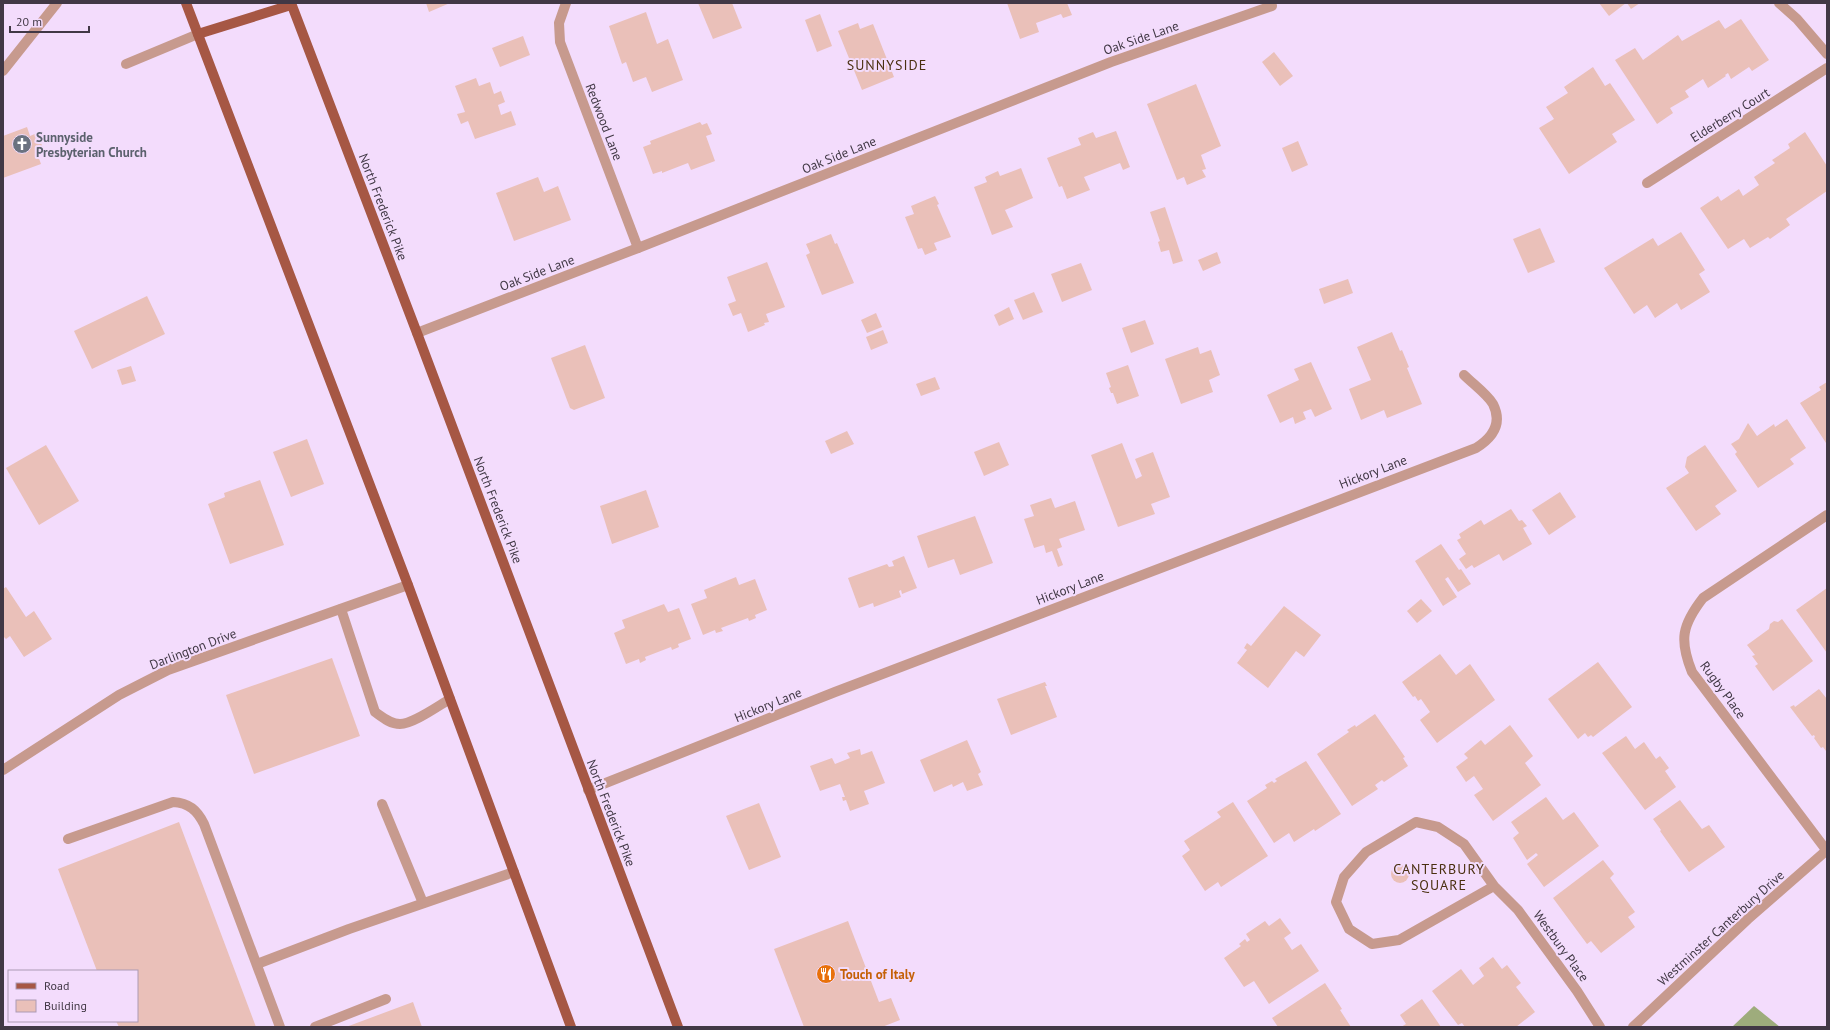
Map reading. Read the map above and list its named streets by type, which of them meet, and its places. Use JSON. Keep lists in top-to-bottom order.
{
  "streets": {
    "main road": ["North Frederick Pike"],
    "street": [
      "Oak Side Lane",
      "Elderberry Court",
      "Redwood Lane",
      "Hickory Lane",
      "Darlington Drive",
      "Rugby Place",
      "Westminster Canterbury Drive",
      "Westbury Place"
    ]
  },
  "crossings": [
    ["Oak Side Lane", "Redwood Lane"],
    ["Oak Side Lane", "North Frederick Pike"],
    ["North Frederick Pike", "Hickory Lane"],
    ["Rugby Place", "Westminster Canterbury Drive"]
  ],
  "districts": ["SUNNYSIDE", "CANTERBURY SQUARE"],
  "places": {
    "church": ["Sunnyside Presbyterian Church"],
    "restaurant": ["Touch of Italy"]
  },
  "legend": ["Road", "Building"],
  "scale_bar": "20 m"
}
